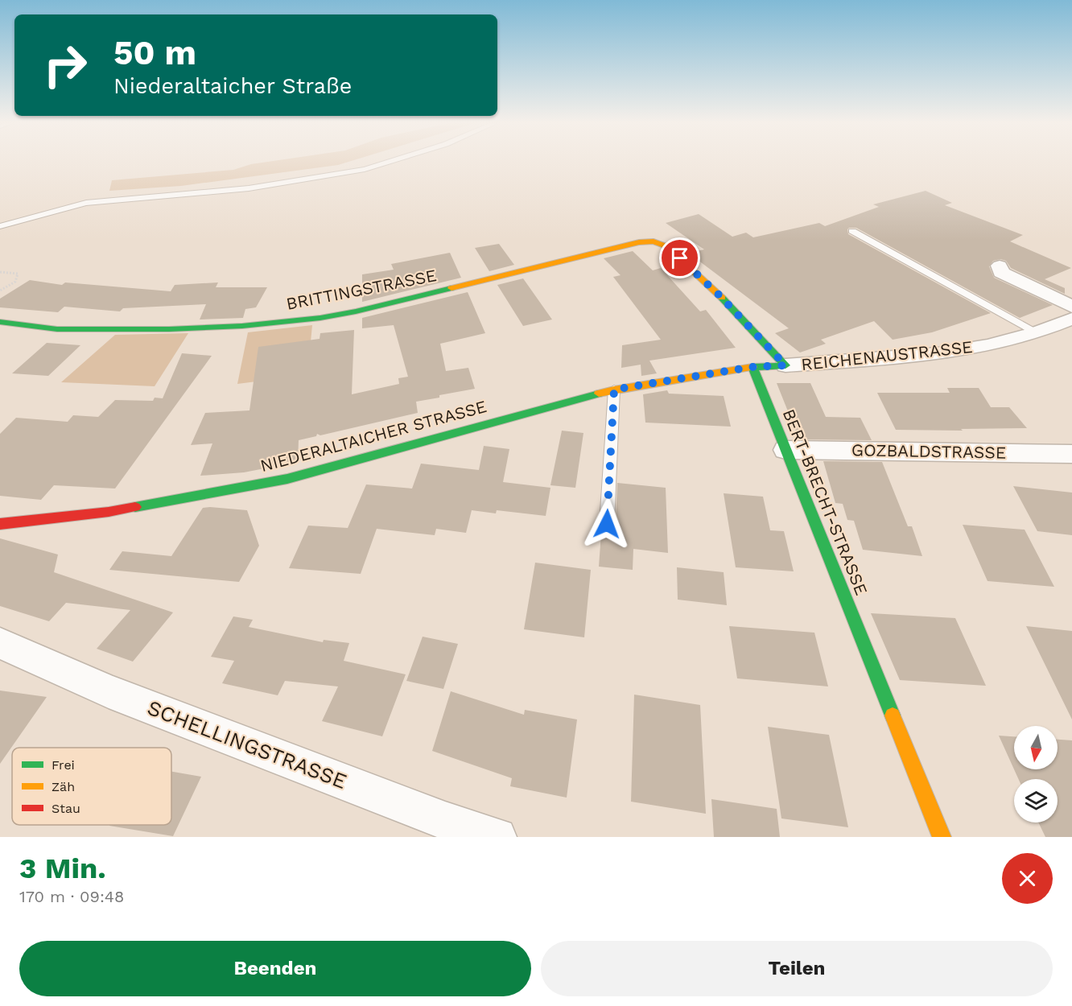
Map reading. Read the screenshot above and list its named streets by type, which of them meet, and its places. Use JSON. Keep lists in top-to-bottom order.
{
  "streets": {
    "street": [
      "BRITTINGSTRASSE",
      "REICHENAUSTRASSE",
      "NIEDERALTAICHER STRASSE",
      "GOZBALDSTRASSE",
      "BERT-BRECHT-STRASSE",
      "SCHELLINGSTRASSE"
    ]
  },
  "crossings": [
    ["BRITTINGSTRASSE", "REICHENAUSTRASSE"],
    ["NIEDERALTAICHER STRASSE", "BERT-BRECHT-STRASSE"],
    ["GOZBALDSTRASSE", "BERT-BRECHT-STRASSE"]
  ],
  "legend": ["Frei", "Zäh", "Stau"],
  "north": "bottom",
  "page": {
    "turn": ["50 m", "Niederaltaicher Straße"],
    "heading": ["3 Min.", "170 m · 09:48"],
    "buttons": ["Beenden", "Teilen"]
  }
}
